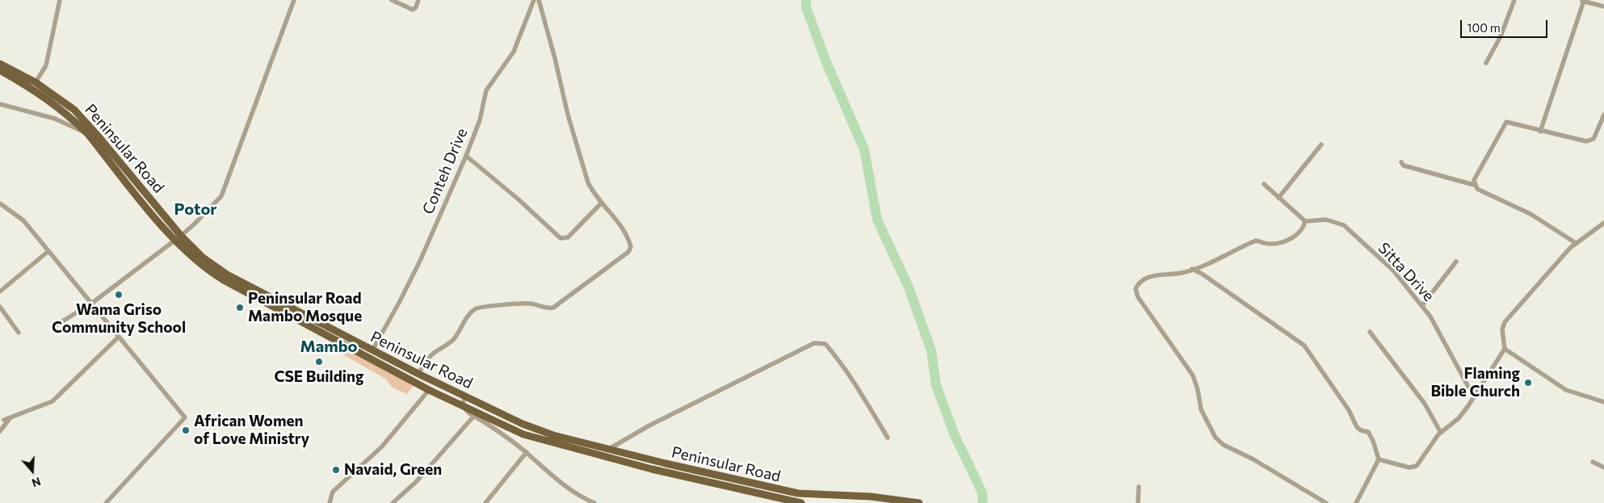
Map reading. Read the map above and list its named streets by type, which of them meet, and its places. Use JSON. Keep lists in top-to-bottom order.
{
  "streets": {
    "main road": ["Peninsular Road"],
    "street": ["Conteh Drive", "Sitta Drive"]
  },
  "crossings": [
    ["Peninsular Road", "Conteh Drive"]
  ],
  "districts": ["Potor", "Mambo"],
  "places": [
    "Wama Griso Community School",
    "Peninsular Road Mambo Mosque",
    "CSE Building",
    "Flaming Bible Church",
    "African Women of Love Ministry",
    "Navaid, Green"
  ],
  "scale_bar": "100 m",
  "north": "bottom"
}
